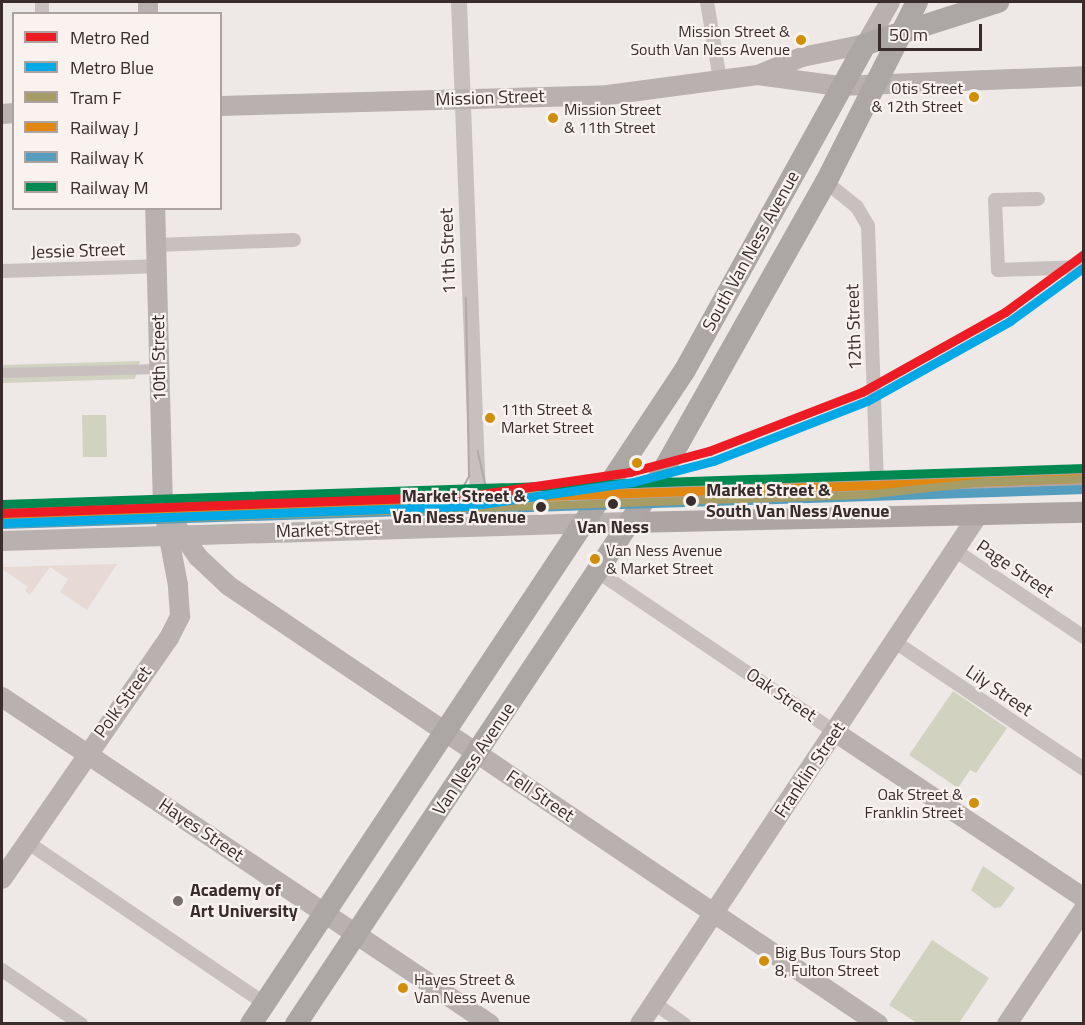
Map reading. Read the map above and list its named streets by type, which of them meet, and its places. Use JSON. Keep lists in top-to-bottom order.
{
  "streets": {
    "highway": ["Mission Street", "South Van Ness Avenue", "Van Ness Avenue"],
    "main road": [
      "10th Street",
      "Market Street",
      "Oak Street",
      "Polk Street",
      "Franklin Street",
      "Fell Street",
      "Hayes Street"
    ],
    "street": [
      "Jessie Street",
      "11th Street",
      "12th Street",
      "Page Street",
      "Lily Street"
    ]
  },
  "crossings": [
    ["Mission Street", "11th Street"],
    ["Mission Street", "South Van Ness Avenue"],
    ["Jessie Street", "10th Street"],
    ["11th Street", "Market Street"],
    ["South Van Ness Avenue", "12th Street"],
    ["South Van Ness Avenue", "Market Street"],
    ["South Van Ness Avenue", "Van Ness Avenue"],
    ["12th Street", "Market Street"],
    ["10th Street", "Market Street"],
    ["10th Street", "Polk Street"],
    ["Market Street", "Polk Street"],
    ["Market Street", "Van Ness Avenue"],
    ["Market Street", "Franklin Street"],
    ["Market Street", "Fell Street"],
    ["Page Street", "Franklin Street"],
    ["Lily Street", "Franklin Street"],
    ["Oak Street", "Van Ness Avenue"],
    ["Oak Street", "Franklin Street"],
    ["Polk Street", "Fell Street"],
    ["Polk Street", "Hayes Street"],
    ["Van Ness Avenue", "Fell Street"],
    ["Van Ness Avenue", "Hayes Street"],
    ["Franklin Street", "Fell Street"]
  ],
  "places": [
    "Mission Street & South Van Ness Avenue",
    "Otis Street & 12th Street",
    "Mission Street & 11th Street",
    "11th Street & Market Street",
    "Market Street & South Van Ness Avenue",
    "Van Ness",
    "Market Street & Van Ness Avenue",
    "Van Ness Avenue & Market Street",
    "Oak Street & Franklin Street",
    "Academy of Art University",
    "Big Bus Tours Stop 8, Fulton Street",
    "Hayes Street & Van Ness Avenue"
  ],
  "lines": [
    "metro line Red",
    "metro line Blue",
    "rail line M",
    "rail line J",
    "tram line F",
    "rail line K"
  ],
  "legend": [
    "Metro Red",
    "Metro Blue",
    "Tram F",
    "Railway J",
    "Railway K",
    "Railway M"
  ],
  "scale_bar": "50 m"
}
